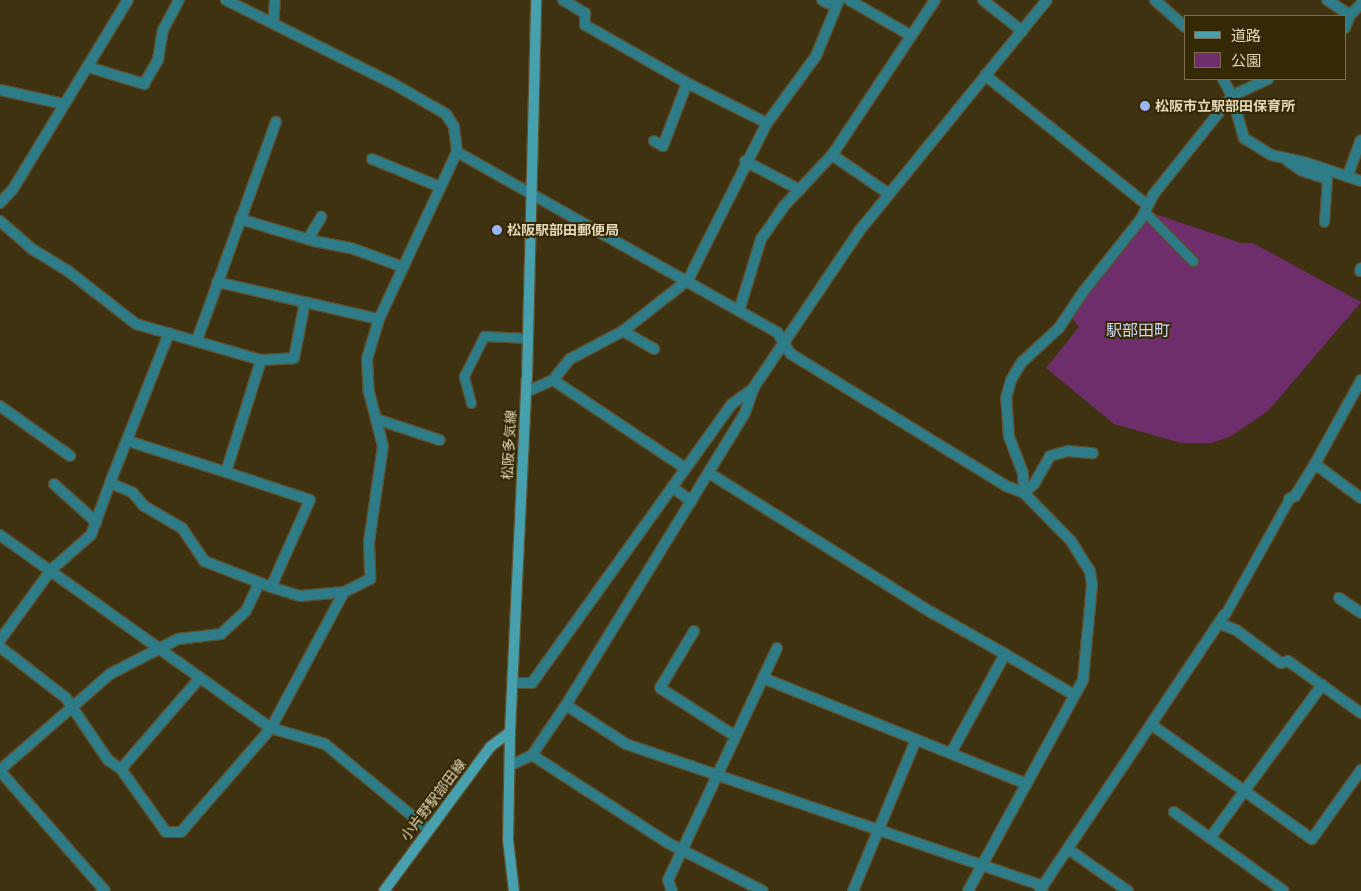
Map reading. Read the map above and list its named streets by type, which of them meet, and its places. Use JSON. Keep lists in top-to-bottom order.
{
  "streets": {
    "main road": ["松阪多気線", "小片野駅部田線"]
  },
  "crossings": [
    ["松阪多気線", "小片野駅部田線"]
  ],
  "districts": ["駅部田町"],
  "places": ["松阪市立駅部田保育所", "松阪駅部田郵便局"],
  "legend": ["道路", "公園"]
}
